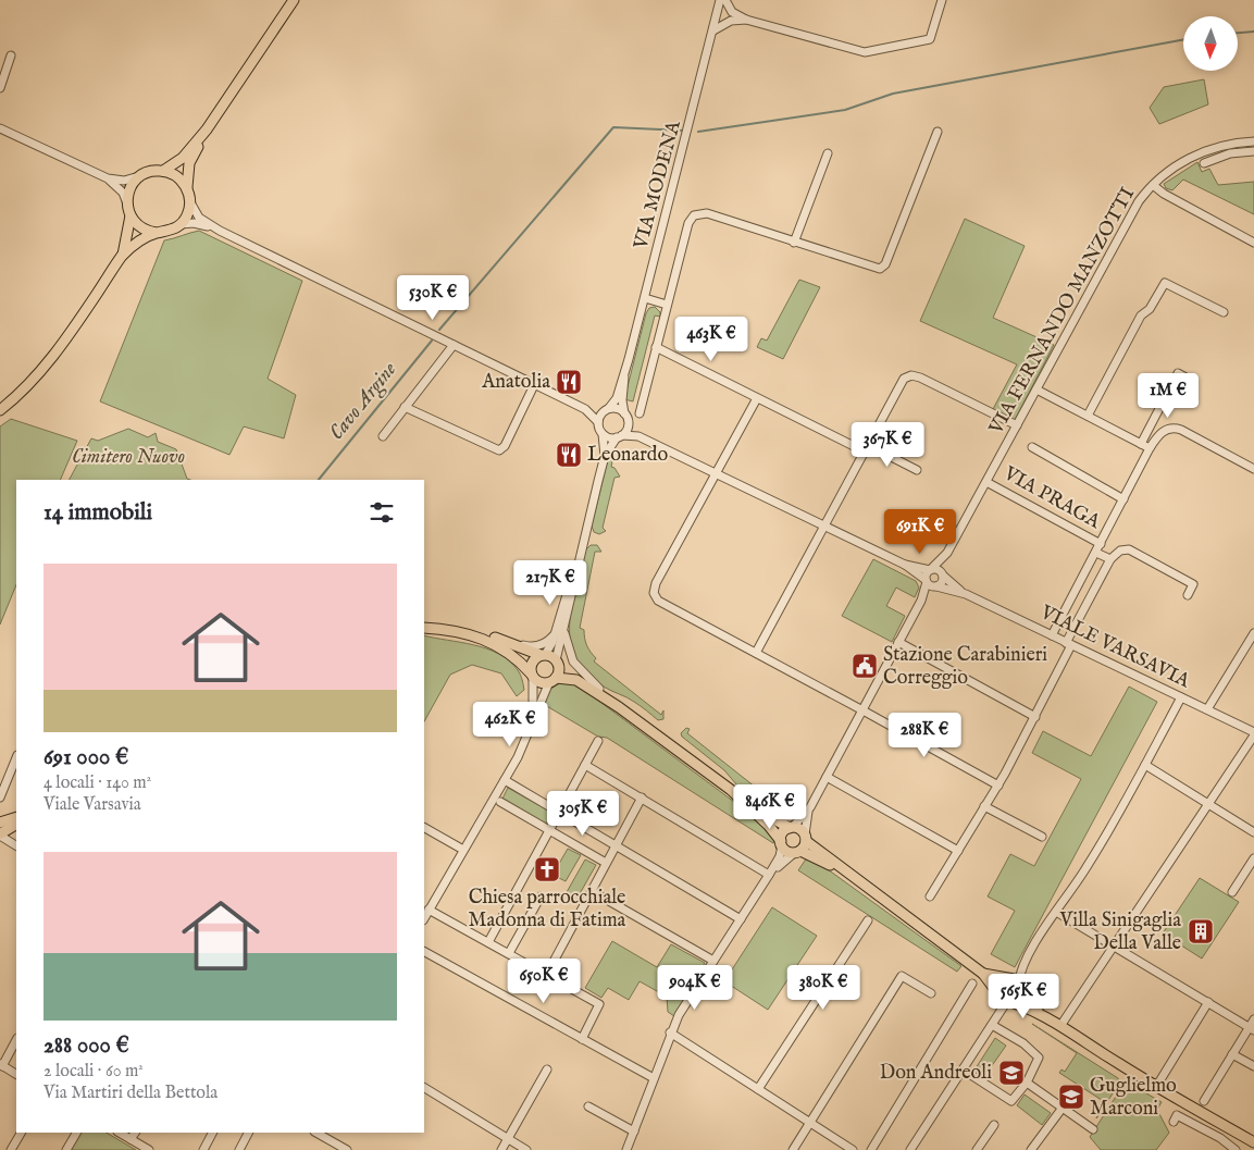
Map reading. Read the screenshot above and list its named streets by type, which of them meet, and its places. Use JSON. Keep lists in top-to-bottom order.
{
  "streets": {
    "street": [
      "VIA MODENA",
      "VIA FERNANDO MANZOTTI",
      "VIA PRAGA",
      "VIALE VARSAVIA"
    ]
  },
  "crossings": [
    ["VIA MODENA", "VIALE VARSAVIA"],
    ["VIA FERNANDO MANZOTTI", "VIA PRAGA"],
    ["VIA FERNANDO MANZOTTI", "VIALE VARSAVIA"]
  ],
  "water": ["Cavo Argine"],
  "parks": ["Cimitero Nuovo"],
  "places": {
    "restaurant": ["Anatolia", "Leonardo"],
    "public building": ["Stazione Carabinieri Correggio"],
    "church": ["Chiesa parrocchiale Madonna di Fatima"],
    "building": ["Villa Sinigaglia Della Valle"],
    "school or university": ["Don Andreoli", "Guglielmo Marconi"]
  },
  "north": "bottom",
  "page": {
    "price": [
      "530K €",
      "463K €",
      "1M €",
      "367K €",
      "691K €",
      "217K €",
      "462K €",
      "288K €",
      "846K €",
      "305K €",
      "650K €",
      "904K €",
      "380K €",
      "565K €"
    ],
    "heading": "14 immobili",
    "list": [
      {
        "name": "691 000 €",
        "note": "4 locali · 140 m² · Viale Varsavia"
      },
      {
        "name": "288 000 €",
        "note": "2 locali · 60 m² · Via Martiri della Bettola"
      }
    ]
  }
}
